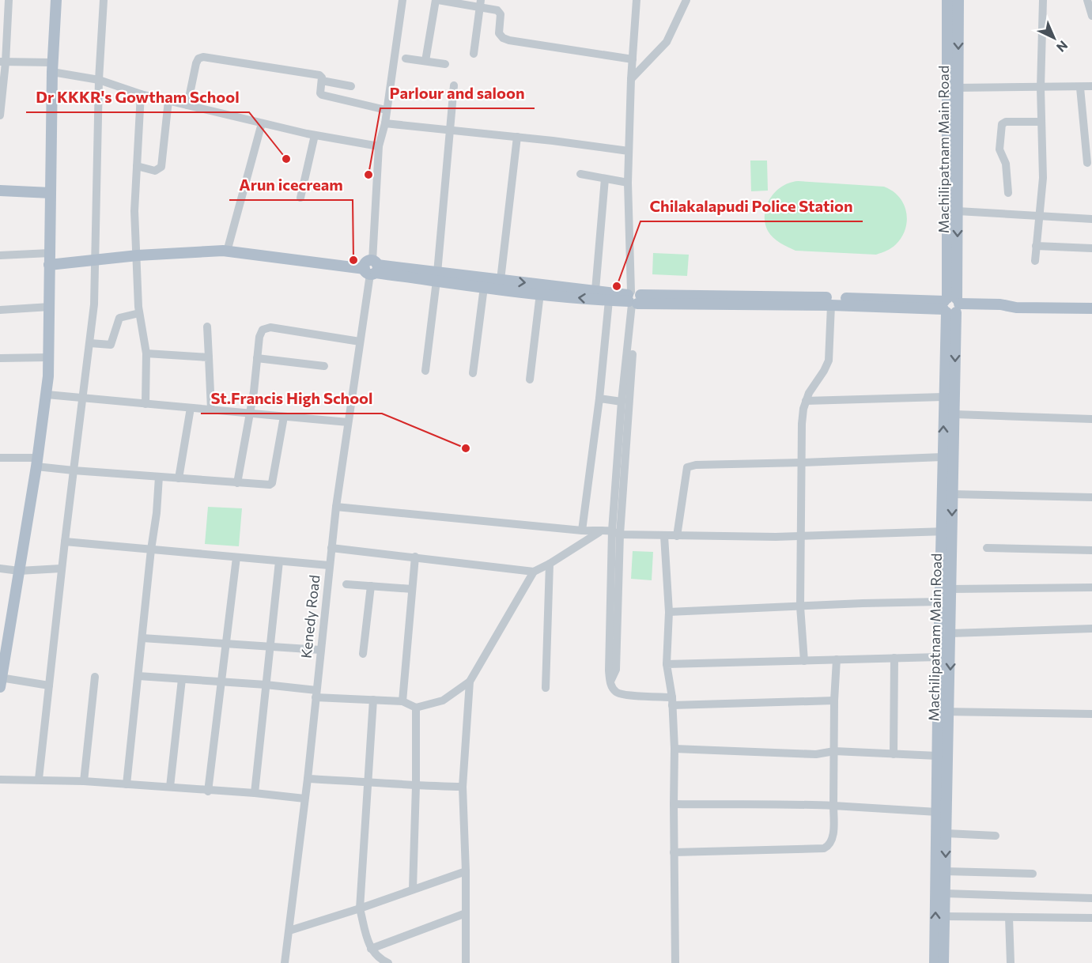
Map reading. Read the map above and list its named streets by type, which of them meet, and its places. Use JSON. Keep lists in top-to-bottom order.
{
  "streets": {
    "main road": ["Machilipatnam Main Road"],
    "street": ["Kenedy Road"]
  },
  "places": [
    "Dr KKKR's Gowtham School",
    "Parlour and saloon",
    "Arun icecream",
    "Chilakalapudi Police Station",
    "St.Francis High School"
  ],
  "north": "bottom right"
}
